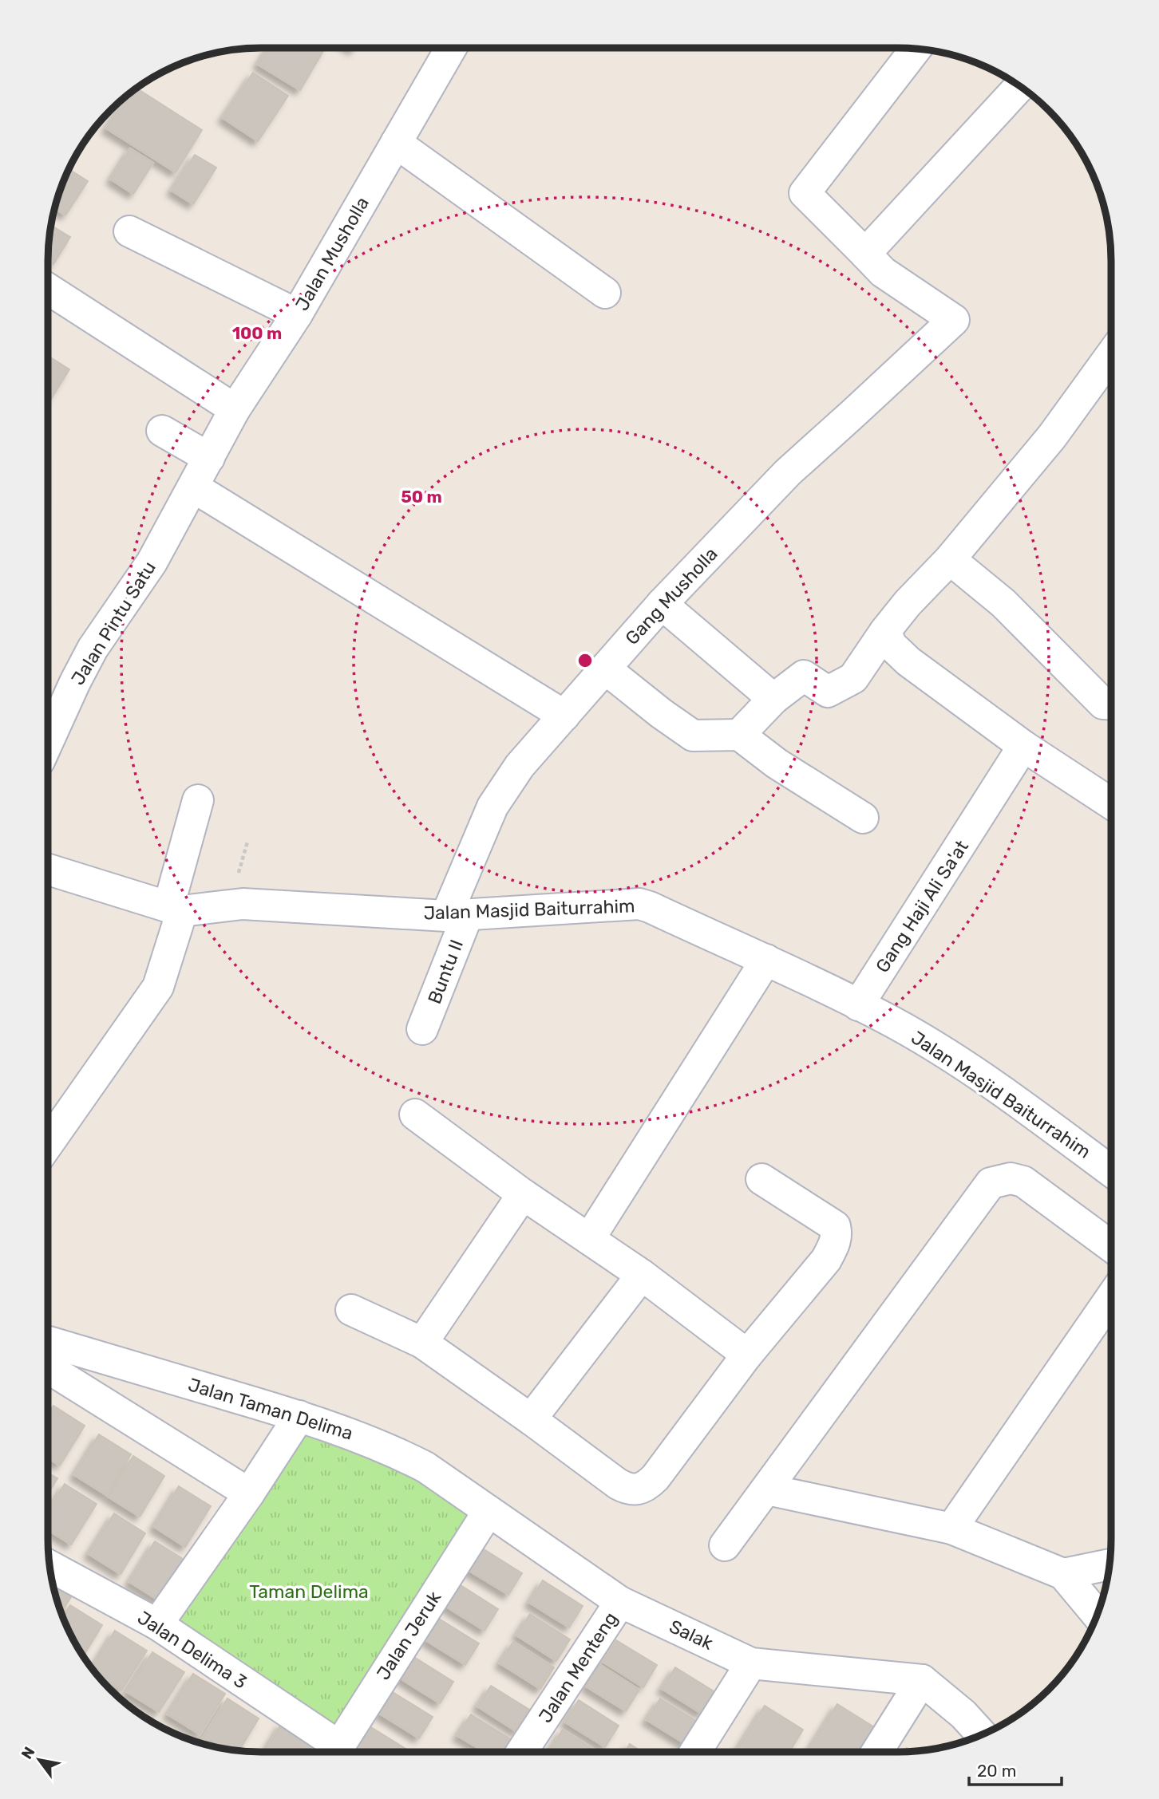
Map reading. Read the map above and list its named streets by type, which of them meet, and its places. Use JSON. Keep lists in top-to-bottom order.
{
  "streets": {
    "street": [
      "Jalan Musholla",
      "Gang Musholla",
      "Jalan Pintu Satu",
      "Gang Haji Ali Sa'at",
      "Jalan Masjid Baiturrahim",
      "Buntu II",
      "Jalan Taman Delima",
      "Salak",
      "Jalan Jeruk",
      "Jalan Delima 3",
      "Jalan Menteng"
    ]
  },
  "crossings": [
    ["Jalan Musholla", "Jalan Pintu Satu"],
    ["Gang Musholla", "Jalan Masjid Baiturrahim"],
    ["Gang Musholla", "Buntu II"],
    ["Gang Haji Ali Sa'at", "Jalan Masjid Baiturrahim"],
    ["Jalan Masjid Baiturrahim", "Buntu II"],
    ["Jalan Taman Delima", "Salak"],
    ["Jalan Taman Delima", "Jalan Jeruk"],
    ["Salak", "Jalan Jeruk"],
    ["Salak", "Jalan Menteng"]
  ],
  "parks": ["Taman Delima"],
  "scale_bar": "20 m",
  "north": "top left",
  "rings": ["100 m", "50 m"]
}
